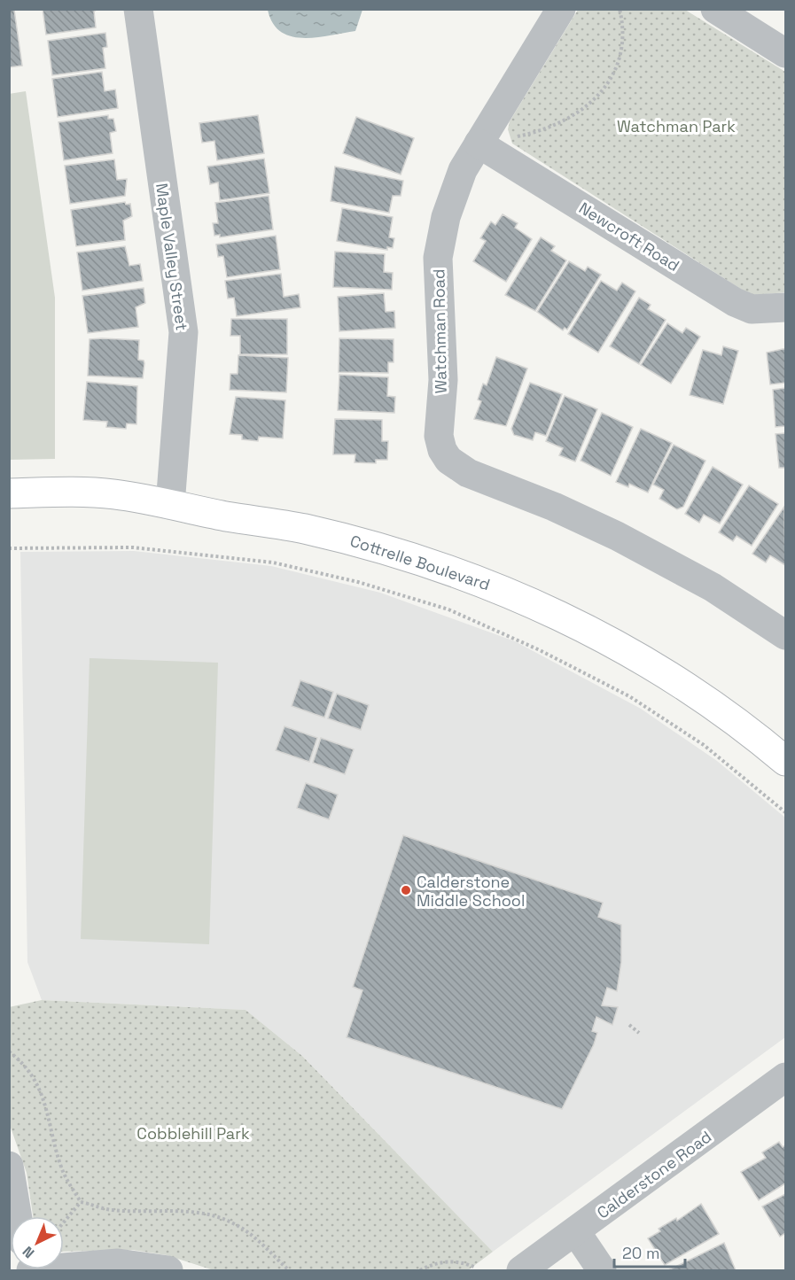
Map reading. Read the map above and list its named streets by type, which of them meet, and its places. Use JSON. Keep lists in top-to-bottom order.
{
  "streets": {
    "main road": ["Cottrelle Boulevard"],
    "street": [
      "Newcroft Road",
      "Maple Valley Street",
      "Watchman Road",
      "Calderstone Road"
    ]
  },
  "crossings": [
    ["Newcroft Road", "Watchman Road"],
    ["Maple Valley Street", "Cottrelle Boulevard"]
  ],
  "parks": ["Watchman Park", "Cobblehill Park"],
  "places": ["Calderstone Middle School"],
  "scale_bar": "20 m",
  "north": "bottom left"
}
